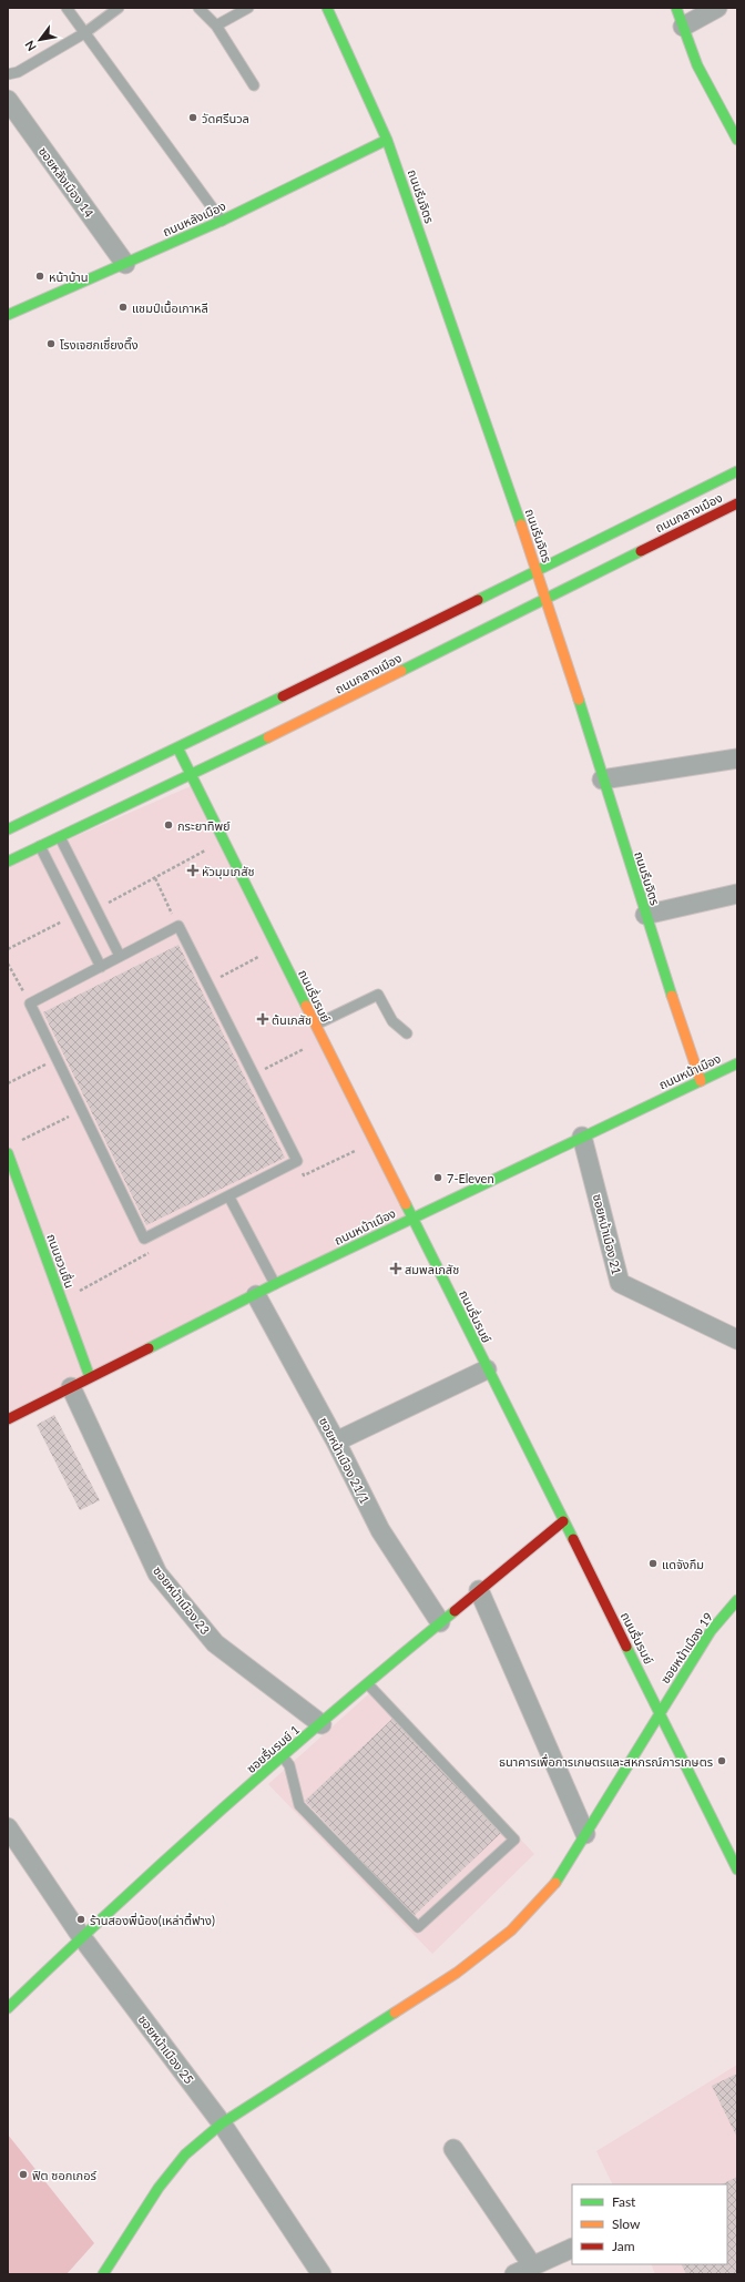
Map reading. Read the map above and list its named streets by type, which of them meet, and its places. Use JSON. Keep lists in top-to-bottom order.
{
  "streets": {
    "street": [
      "ซอยหลังเมือง 14",
      "ถนนรึนจิตร",
      "ถนนหลังเมือง",
      "ถนนกลางเมือง",
      "ถนนรื่นรมย์",
      "ถนนหน้าเมือง",
      "ซอยหน้าเมือง 21",
      "ถนนชวนชื่น",
      "ซอยหน้าเมือง 21/1",
      "ซอยหน้าเมือง 23",
      "ซอยหน้าเมือง 19",
      "ซอยรื่นรมย์ 1",
      "ซอยหน้าเมือง 25"
    ]
  },
  "crossings": [
    ["ซอยหลังเมือง 14", "ถนนหลังเมือง"],
    ["ถนนรึนจิตร", "ถนนหลังเมือง"],
    ["ถนนรึนจิตร", "ถนนกลางเมือง"],
    ["ถนนรึนจิตร", "ถนนหน้าเมือง"],
    ["ถนนกลางเมือง", "ถนนรื่นรมย์"],
    ["ถนนรื่นรมย์", "ถนนหน้าเมือง"],
    ["ถนนรื่นรมย์", "ซอยหน้าเมือง 19"],
    ["ถนนรื่นรมย์", "ซอยรื่นรมย์ 1"],
    ["ถนนหน้าเมือง", "ซอยหน้าเมือง 21"],
    ["ถนนหน้าเมือง", "ถนนชวนชื่น"],
    ["ถนนหน้าเมือง", "ซอยหน้าเมือง 21/1"],
    ["ถนนหน้าเมือง", "ซอยหน้าเมือง 23"],
    ["ซอยหน้าเมือง 21/1", "ซอยรื่นรมย์ 1"],
    ["ซอยหน้าเมือง 23", "ซอยรื่นรมย์ 1"],
    ["ซอยหน้าเมือง 19", "ซอยหน้าเมือง 25"],
    ["ซอยรื่นรมย์ 1", "ซอยหน้าเมือง 25"]
  ],
  "places": {
    "other": [
      "วัดศรีนวล",
      "หน้าบ้าน",
      "แชมป์เนื้อเกาหลี",
      "โรงเจฮกเซี่ยงตึ๊ง",
      "กระยาทิพย์",
      "7-Eleven",
      "แดจังกึม",
      "ธนาคารเพื่อการเกษตรและสหกรณ์การเกษตร",
      "ร้านสองพี่น้อง(เหล่าตี้ฟาง)",
      "ฟิต ซอกเกอร์"
    ],
    "health": ["หัวมุมเภสัช", "ต้นเภสัช", "สมพลเภสัช"]
  },
  "legend": ["Fast", "Slow", "Jam"],
  "north": "bottom left"
}
